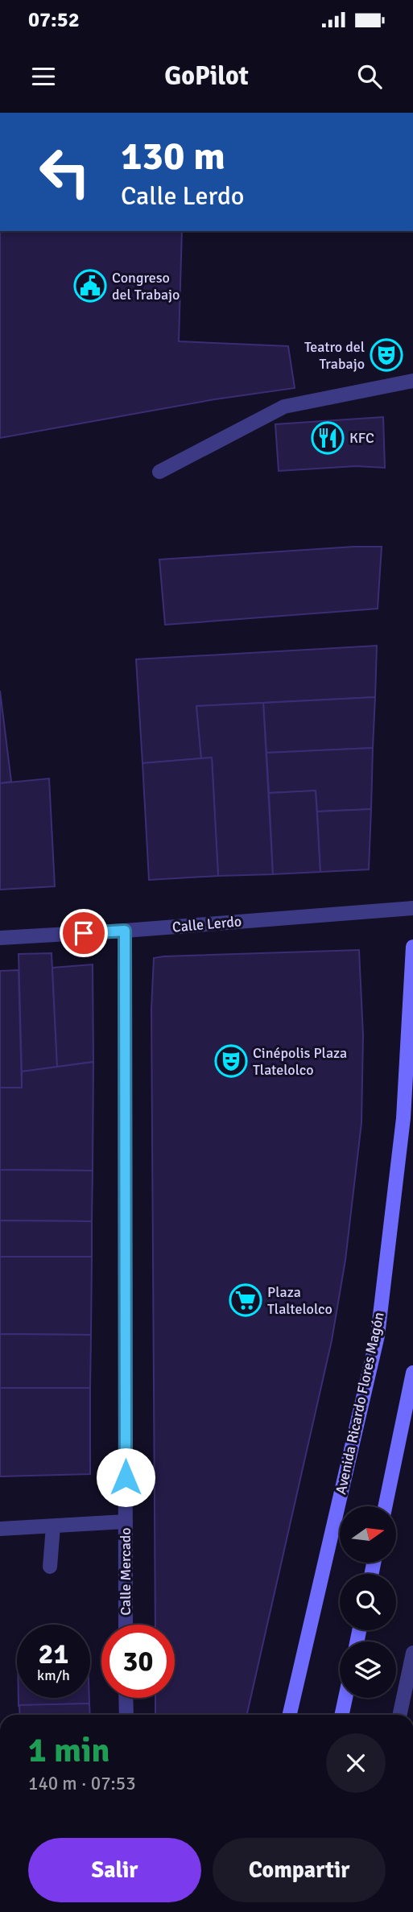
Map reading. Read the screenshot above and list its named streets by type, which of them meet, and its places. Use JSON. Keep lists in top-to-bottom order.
{
  "streets": {
    "main road": ["Avenida Ricardo Flores Magón"],
    "street": ["Calle Lerdo", "Calle Mercado"]
  },
  "crossings": [
    ["Calle Lerdo", "Calle Mercado"]
  ],
  "places": {
    "public building": ["Congreso del Trabajo"],
    "theatre": ["Teatro del Trabajo", "Cinépolis Plaza Tlatelolco"],
    "restaurant": ["KFC"],
    "supermarket": ["Plaza Tlaltelolco"]
  },
  "north": "right",
  "page": {
    "status": "07:52",
    "header": "GoPilot",
    "turn": ["130 m", "Calle Lerdo"],
    "speed": "21 km/h",
    "limit": "30",
    "heading": ["1 min", "140 m · 07:53"],
    "buttons": ["Salir", "Compartir"]
  }
}
